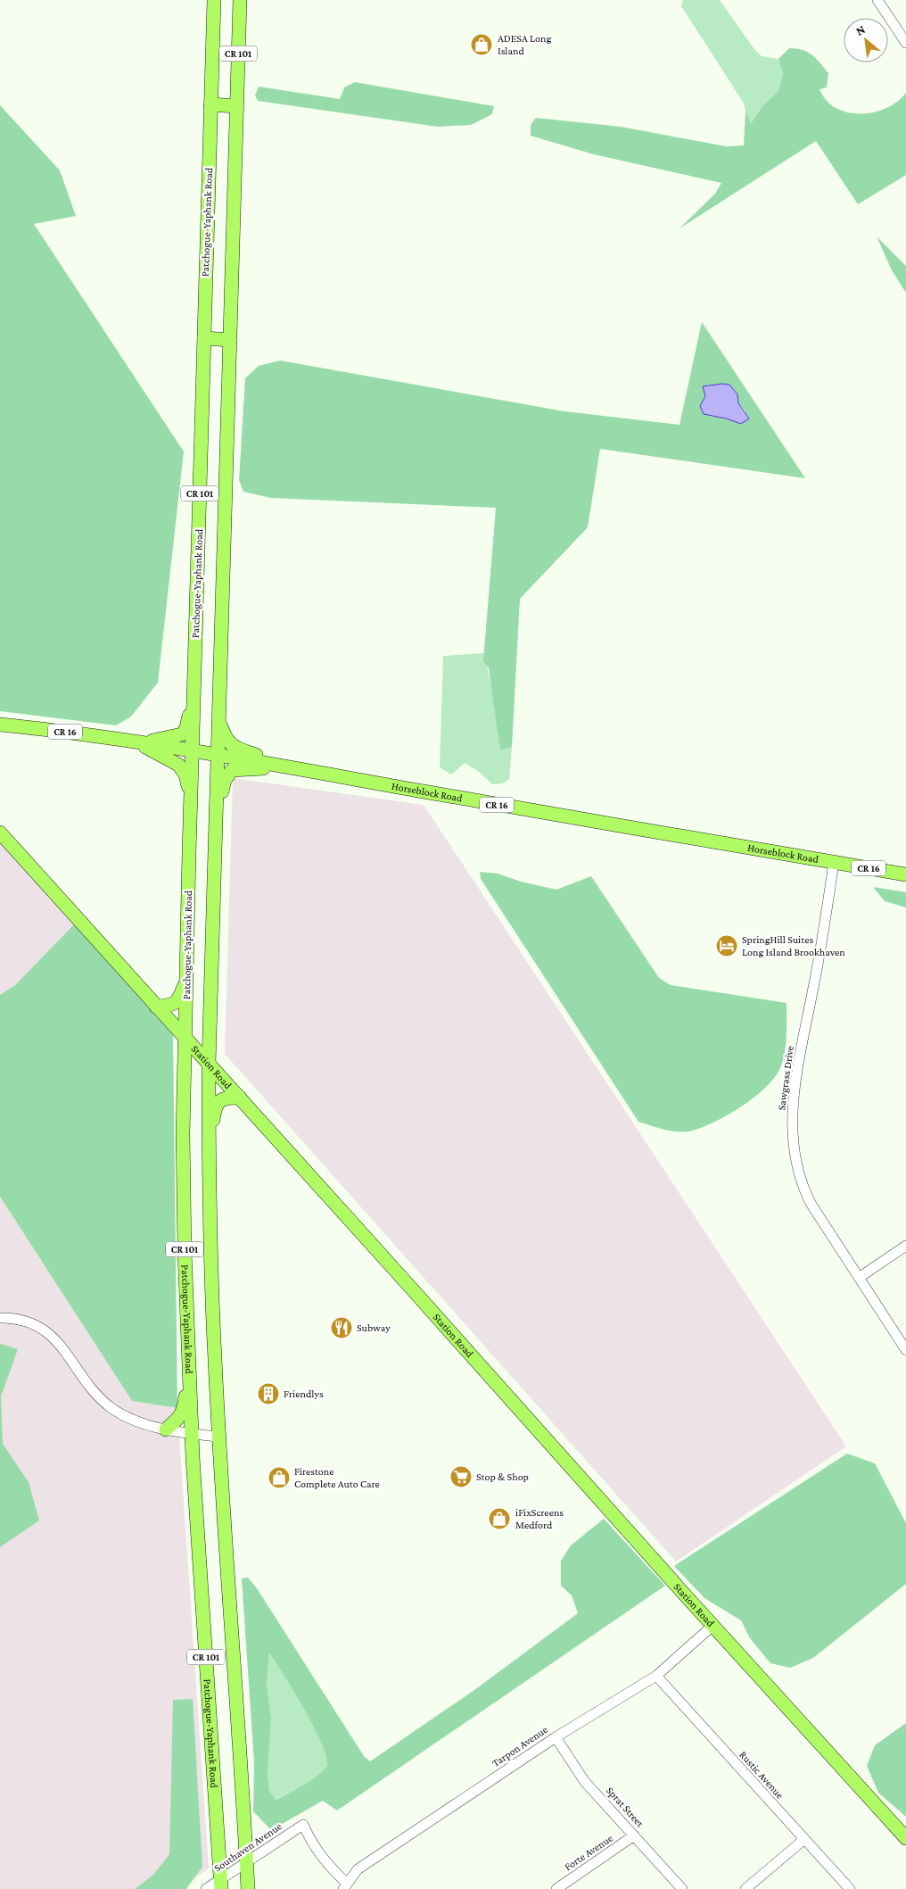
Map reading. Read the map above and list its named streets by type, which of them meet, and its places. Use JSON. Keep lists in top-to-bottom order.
{
  "streets": {
    "main road": [
      "CR 101",
      "Patchogue-Yaphank Road",
      "CR 16",
      "Horseblock Road",
      "Station Road"
    ],
    "street": [
      "Sawgrass Drive",
      "Tarpon Avenue",
      "Rustic Avenue",
      "Sprat Street",
      "Southaven Avenue",
      "Forte Avenue"
    ]
  },
  "crossings": [
    ["CR 101", "Horseblock Road"],
    ["CR 101", "Station Road"],
    ["CR 101", "Southaven Avenue"],
    ["Patchogue-Yaphank Road", "Horseblock Road"],
    ["Patchogue-Yaphank Road", "Station Road"],
    ["Patchogue-Yaphank Road", "Southaven Avenue"],
    ["Horseblock Road", "Sawgrass Drive"],
    ["Station Road", "Tarpon Avenue"],
    ["Tarpon Avenue", "Rustic Avenue"],
    ["Tarpon Avenue", "Sprat Street"],
    ["Tarpon Avenue", "Southaven Avenue"],
    ["Sprat Street", "Forte Avenue"]
  ],
  "places": {
    "shop": ["ADESA Long Island", "Firestone Complete Auto Care", "iFixScreens Medford"],
    "hotel": ["SpringHill Suites Long Island Brookhaven"],
    "restaurant": ["Subway"],
    "building": ["Friendlys"],
    "supermarket": ["Stop & Shop"]
  },
  "north": "top left"
}
